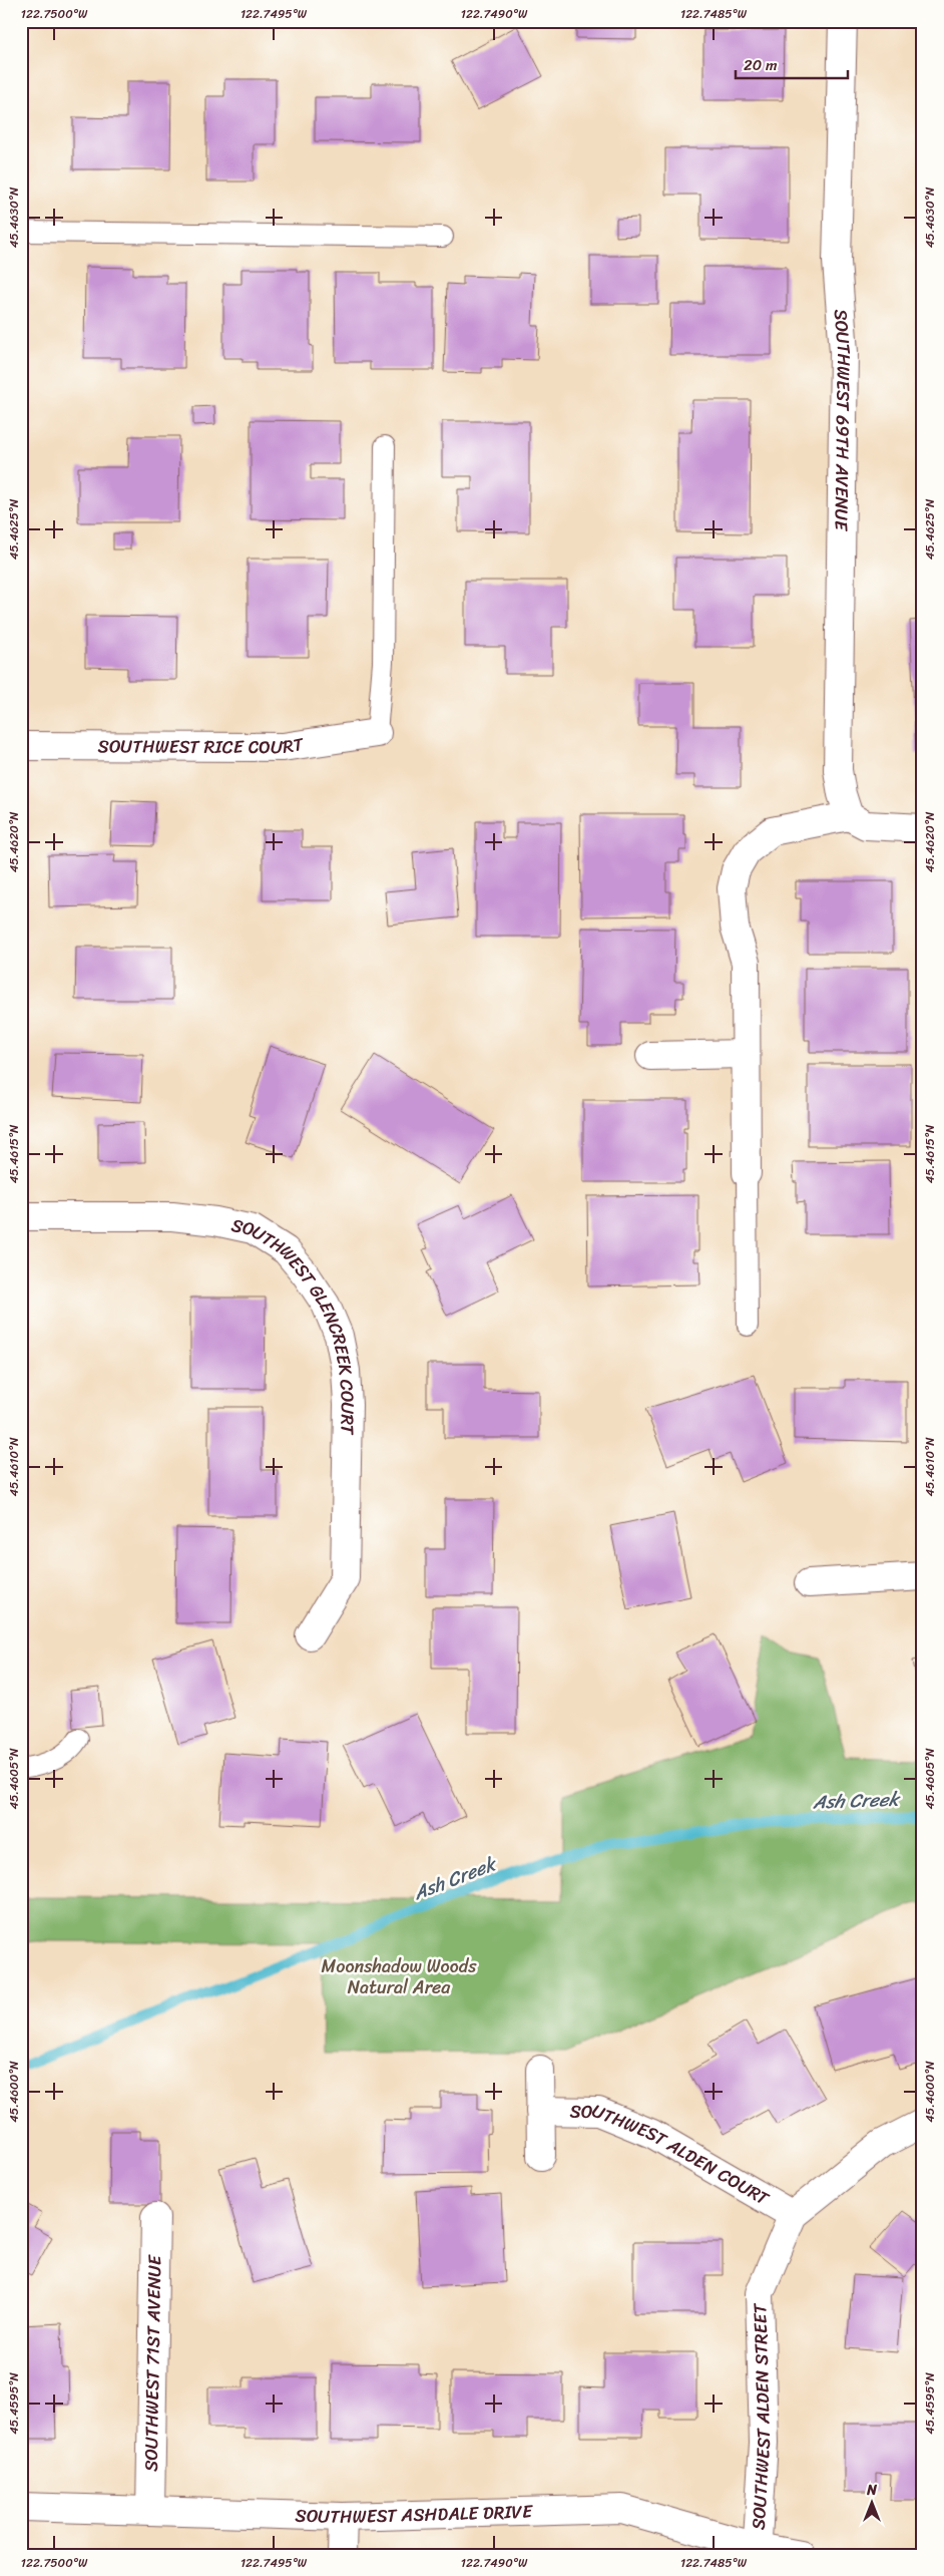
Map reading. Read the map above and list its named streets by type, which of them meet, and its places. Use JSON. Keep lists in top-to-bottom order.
{
  "streets": {
    "street": [
      "SOUTHWEST 69TH AVENUE",
      "SOUTHWEST RICE COURT",
      "SOUTHWEST GLENCREEK COURT",
      "SOUTHWEST ALDEN COURT",
      "SOUTHWEST 71ST AVENUE",
      "SOUTHWEST ALDEN STREET",
      "SOUTHWEST ASHDALE DRIVE"
    ]
  },
  "crossings": [
    ["SOUTHWEST ALDEN COURT", "SOUTHWEST ALDEN STREET"],
    ["SOUTHWEST 71ST AVENUE", "SOUTHWEST ASHDALE DRIVE"],
    ["SOUTHWEST ALDEN STREET", "SOUTHWEST ASHDALE DRIVE"]
  ],
  "water": ["Ash Creek"],
  "parks": ["Moonshadow Woods Natural Area"],
  "scale_bar": "20 m",
  "north": "top",
  "coordinates": [
    "122.7500°W",
    "122.7495°W",
    "122.7490°W",
    "122.7485°W",
    "45.4630°N",
    "45.4625°N",
    "45.4620°N",
    "45.4615°N",
    "45.4610°N",
    "45.4605°N",
    "45.4600°N",
    "45.4595°N"
  ]
}
